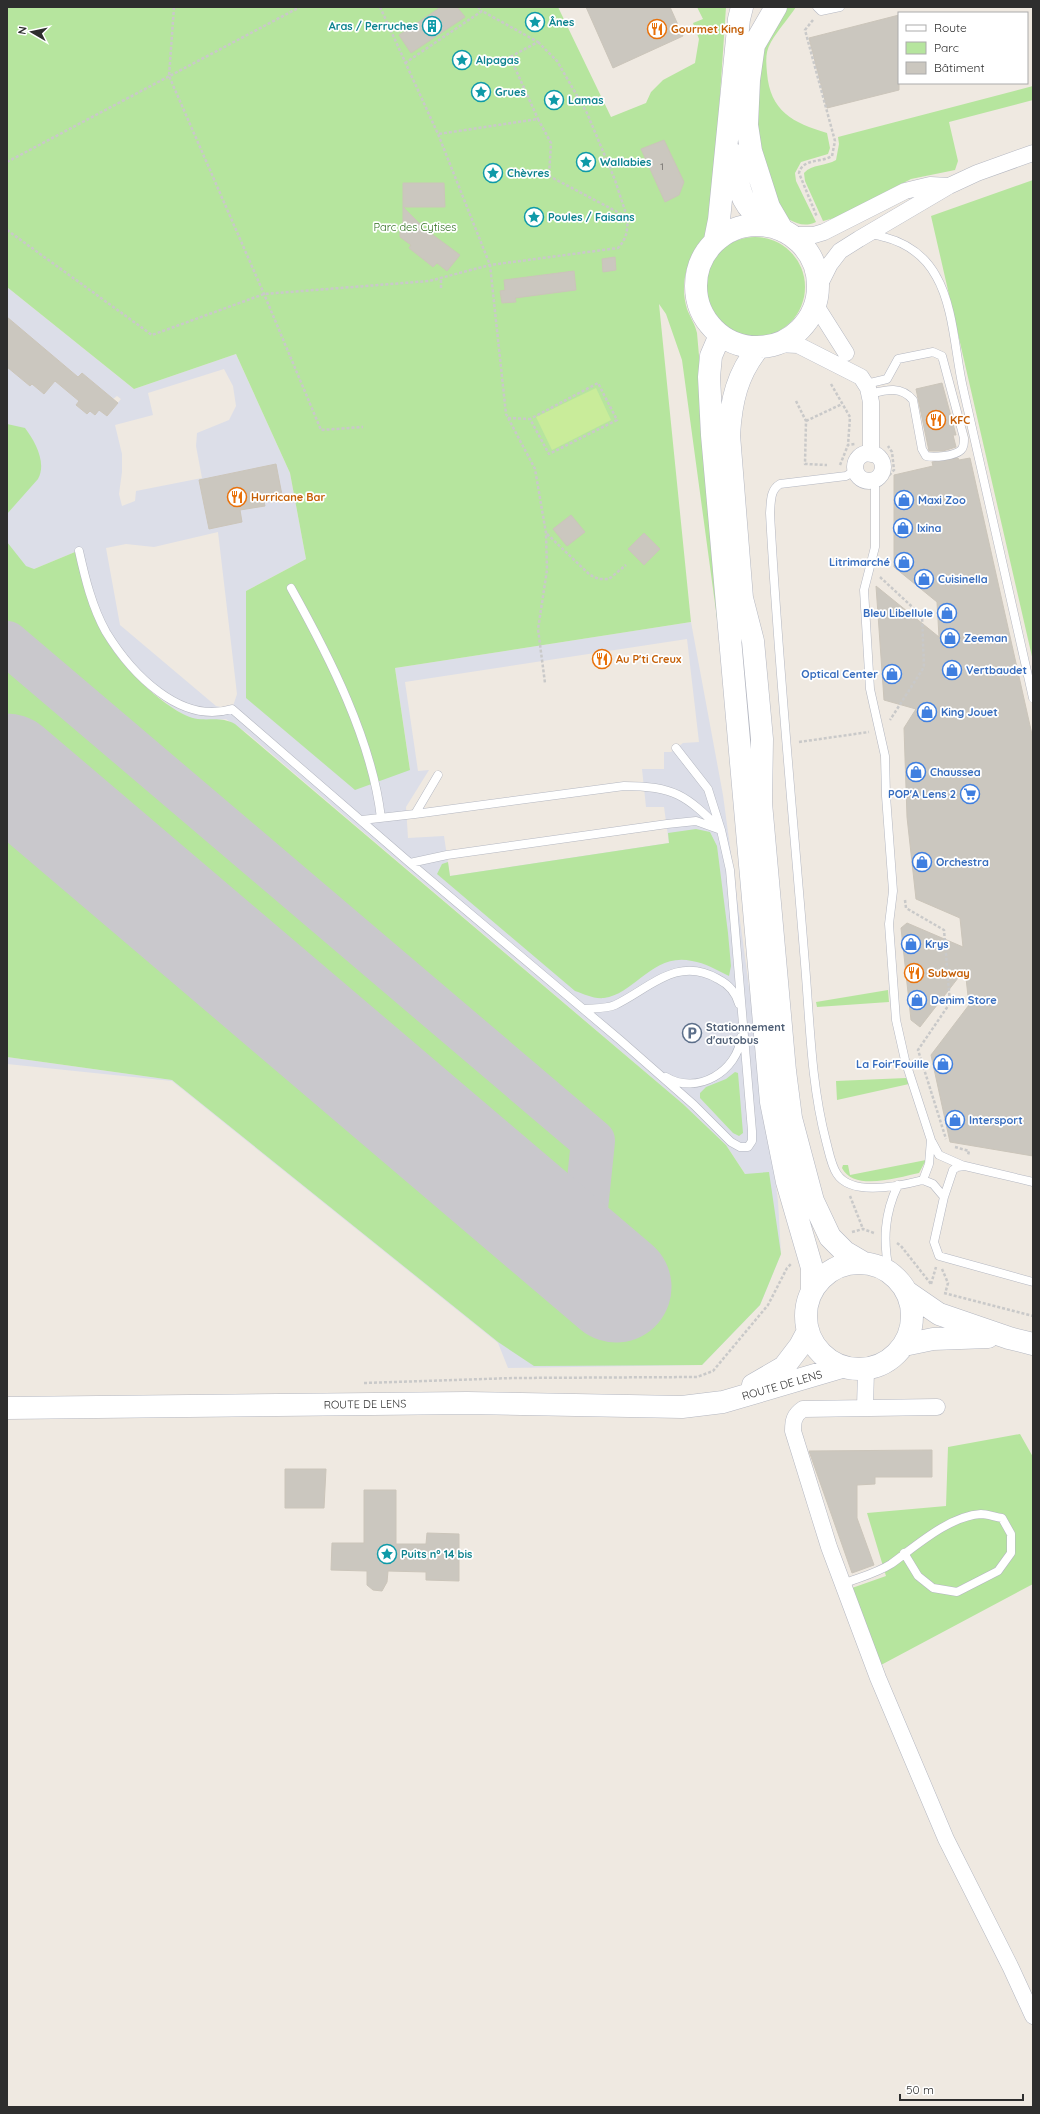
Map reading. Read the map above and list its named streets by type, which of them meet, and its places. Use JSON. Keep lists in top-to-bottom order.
{
  "streets": {
    "street": ["ROUTE DE LENS"]
  },
  "parks": ["Parc des Cytises"],
  "places": {
    "place": [
      "Ânes",
      "Alpagas",
      "Grues",
      "Lamas",
      "Wallabies",
      "Chèvres",
      "Poules / Faisans",
      "Puits n° 14 bis"
    ],
    "building": ["Aras / Perruches"],
    "restaurant": [
      "Gourmet King",
      "KFC",
      "Hurricane Bar",
      "Au P'ti Creux",
      "Subway"
    ],
    "shop": [
      "Maxi Zoo",
      "Ixina",
      "Litrimarché",
      "Cuisinella",
      "Bleu Libellule",
      "Zeeman",
      "Vertbaudet",
      "Optical Center",
      "King Jouet",
      "Chaussea",
      "Orchestra",
      "Krys",
      "Denim Store",
      "La Foir'Fouille",
      "Intersport"
    ],
    "supermarket": ["POP'A Lens 2"],
    "parking": ["Stationnement d'autobus"]
  },
  "house_numbers": ["1"],
  "legend": ["Route", "Parc", "Bâtiment"],
  "scale_bar": "50 m",
  "north": "left"
}
